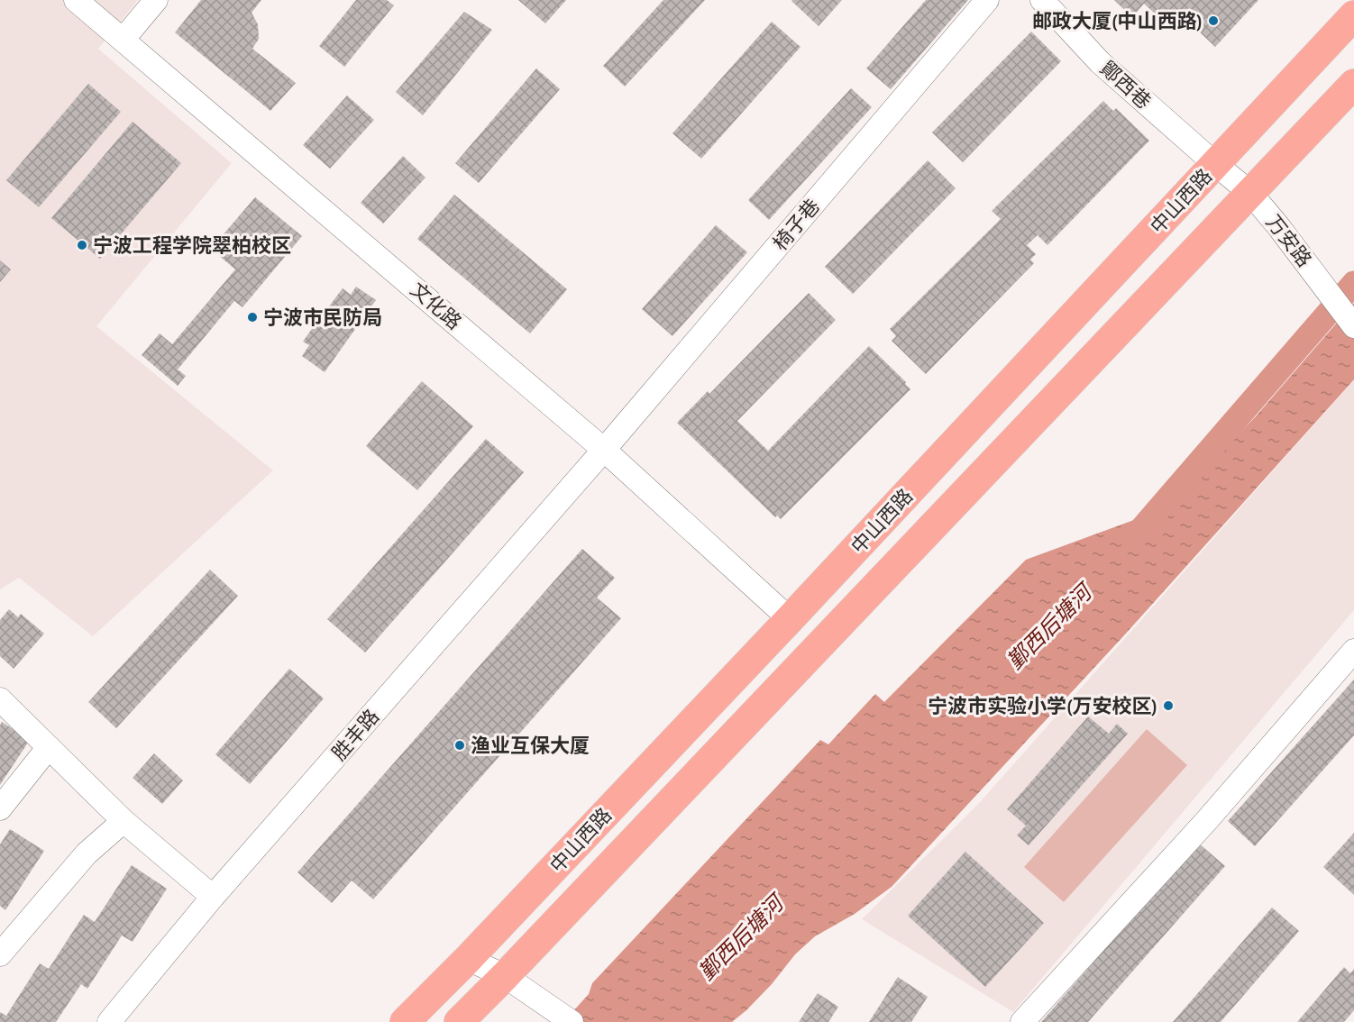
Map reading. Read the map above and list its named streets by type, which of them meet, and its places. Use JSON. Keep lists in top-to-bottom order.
{
  "streets": {
    "main road": ["中山西路"],
    "street": [
      "鄮西巷",
      "椅子巷",
      "万安路",
      "文化路",
      "胜丰路"
    ]
  },
  "crossings": [
    ["鄮西巷", "中山西路"],
    ["鄮西巷", "万安路"],
    ["中山西路", "万安路"],
    ["中山西路", "文化路"],
    ["椅子巷", "文化路"],
    ["椅子巷", "胜丰路"],
    ["文化路", "胜丰路"]
  ],
  "water": ["鄞西后塘河"],
  "places": [
    "邮政大厦(中山西路)",
    "宁波工程学院翠柏校区",
    "宁波市民防局",
    "宁波市实验小学(万安校区)",
    "渔业互保大厦"
  ]
}
